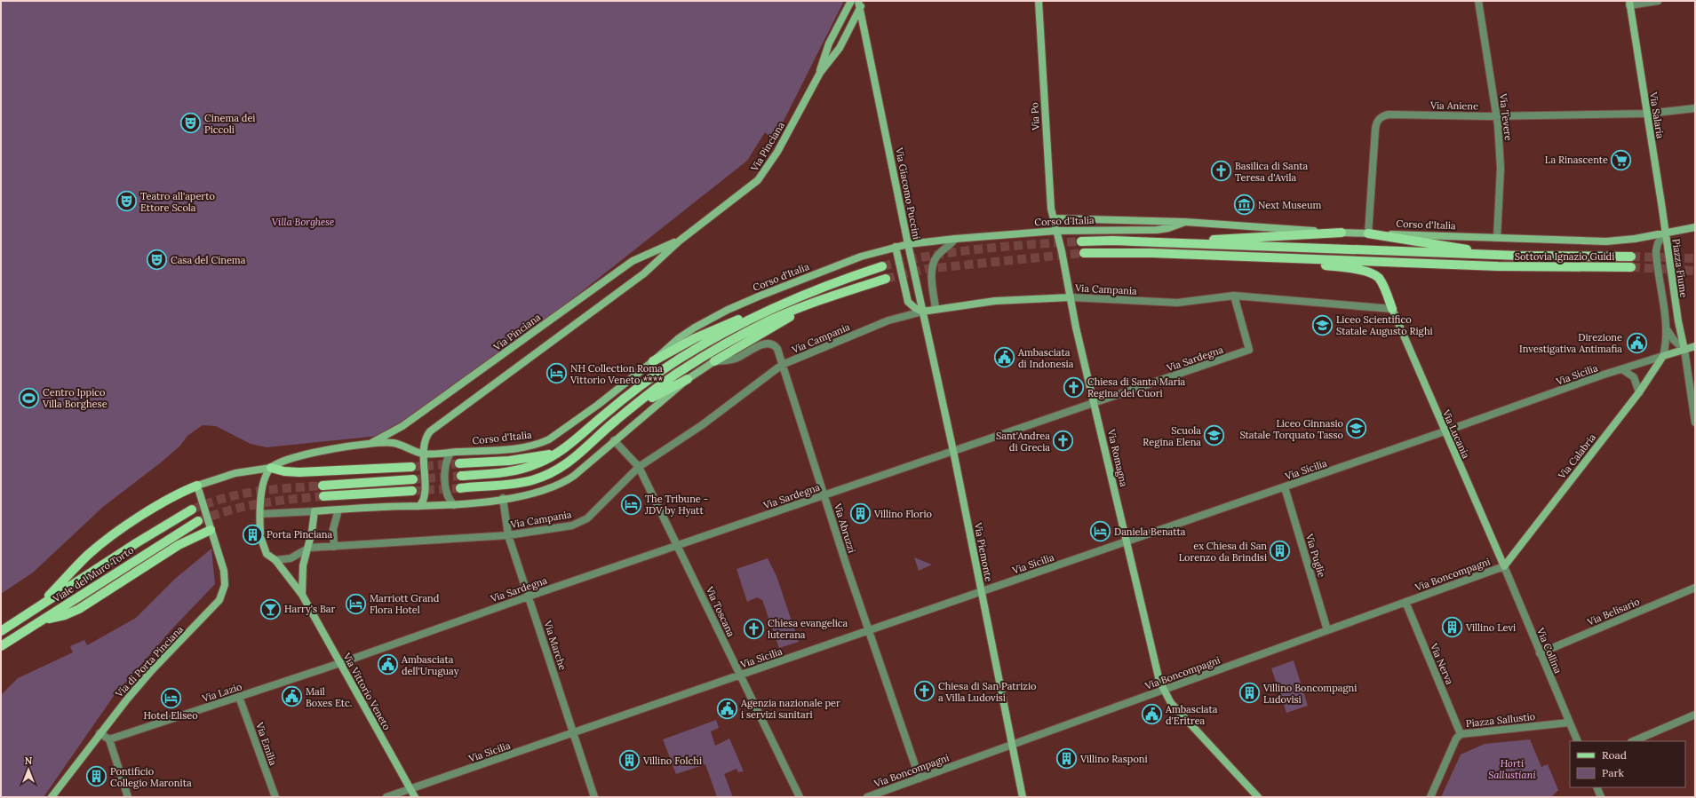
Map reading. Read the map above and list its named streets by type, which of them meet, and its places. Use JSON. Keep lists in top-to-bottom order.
{
  "streets": {
    "main road": ["Sottovia Ignazio Guidi", "Viale del Muro Torto"],
    "street": [
      "Via Aniene",
      "Via Salaria",
      "Via Po",
      "Via Tevere",
      "Via Pinciana",
      "Via Giacomo Puccini",
      "Corso d'Italia",
      "Piazza Fiume",
      "Via Campania",
      "Via Sardegna",
      "Via Sicilia",
      "Via Lucania",
      "Via Calabria",
      "Via Romagna",
      "Via Abruzzi",
      "Via Piemonte",
      "Via Puglie",
      "Via Boncompagni",
      "Via Toscana",
      "Via Belisario",
      "Via Marche",
      "Via Collina",
      "Via di Porta Pinciana",
      "Via Nerva",
      "Via Vittorio Veneto",
      "Via Lazio",
      "Piazza Sallustio",
      "Via Emilia"
    ]
  },
  "crossings": [
    ["Via Aniene", "Via Salaria"],
    ["Via Aniene", "Via Tevere"],
    ["Via Aniene", "Corso d'Italia"],
    ["Via Salaria", "Corso d'Italia"],
    ["Via Salaria", "Piazza Fiume"],
    ["Via Po", "Corso d'Italia"],
    ["Via Po", "Via Romagna"],
    ["Via Tevere", "Corso d'Italia"],
    ["Via Pinciana", "Via Giacomo Puccini"],
    ["Via Pinciana", "Corso d'Italia"],
    ["Via Giacomo Puccini", "Corso d'Italia"],
    ["Via Giacomo Puccini", "Via Campania"],
    ["Via Giacomo Puccini", "Via Piemonte"],
    ["Corso d'Italia", "Piazza Fiume"],
    ["Corso d'Italia", "Via Romagna"],
    ["Corso d'Italia", "Via di Porta Pinciana"],
    ["Piazza Fiume", "Via Sicilia"],
    ["Piazza Fiume", "Via Calabria"],
    ["Via Campania", "Via Sardegna"],
    ["Via Campania", "Via Lucania"],
    ["Via Campania", "Via Romagna"],
    ["Via Campania", "Via Abruzzi"],
    ["Via Campania", "Via Piemonte"],
    ["Via Campania", "Via Toscana"],
    ["Via Campania", "Via Marche"],
    ["Via Sardegna", "Via Romagna"],
    ["Via Sardegna", "Via Abruzzi"],
    ["Via Sardegna", "Via Piemonte"],
    ["Via Sardegna", "Via Toscana"],
    ["Via Sardegna", "Via Marche"],
    ["Via Sardegna", "Via Vittorio Veneto"],
    ["Via Sardegna", "Via Lazio"],
    ["Via Sicilia", "Via Lucania"],
    ["Via Sicilia", "Via Calabria"],
    ["Via Sicilia", "Via Romagna"],
    ["Via Sicilia", "Via Abruzzi"],
    ["Via Sicilia", "Via Piemonte"],
    ["Via Sicilia", "Via Puglie"],
    ["Via Sicilia", "Via Toscana"],
    ["Via Sicilia", "Via Marche"],
    ["Via Sicilia", "Via Vittorio Veneto"],
    ["Via Lucania", "Via Calabria"],
    ["Via Lucania", "Via Boncompagni"],
    ["Via Lucania", "Via Collina"],
    ["Via Calabria", "Via Boncompagni"],
    ["Via Calabria", "Via Collina"],
    ["Via Romagna", "Via Boncompagni"],
    ["Via Abruzzi", "Via Boncompagni"],
    ["Via Piemonte", "Via Boncompagni"],
    ["Via Puglie", "Via Boncompagni"],
    ["Via Boncompagni", "Via Collina"],
    ["Via Boncompagni", "Via Nerva"],
    ["Via Belisario", "Via Collina"],
    ["Via Collina", "Piazza Sallustio"],
    ["Via Nerva", "Piazza Sallustio"],
    ["Via Vittorio Veneto", "Via Lazio"],
    ["Via Lazio", "Via Emilia"]
  ],
  "parks": ["Villa Borghese", "Horti Sallustiani"],
  "places": {
    "theatre": ["Cinema dei Piccoli", "Teatro all'aperto Ettore Scola", "Casa del Cinema"],
    "supermarket": ["La Rinascente"],
    "church": [
      "Basilica di Santa Teresa d'Avila",
      "Chiesa di Santa Maria Regina dei Cuori",
      "Sant'Andrea di Grecia",
      "Chiesa evangelica luterana",
      "Chiesa di San Patrizio a Villa Ludovisi"
    ],
    "museum": ["Next Museum"],
    "school or university": ["Liceo Scientifico Statale Augusto Righi", "Liceo Ginnasio Statale Torquato Tasso", "Scuola Regina Elena"],
    "public building": [
      "Direzione Investigativa Antimafia",
      "Ambasciata di Indonesia",
      "Ambasciata dell'Uruguay",
      "Mail Boxes Etc.",
      "Agenzia nazionale per i servizi sanitari",
      "Ambasciata d'Eritrea"
    ],
    "hotel": [
      "NH Collection Roma Vittorio Veneto ****",
      "The Tribune - JDV by Hyatt",
      "Daniela Benatta",
      "Marriott Grand Flora Hotel",
      "Hotel Eliseo"
    ],
    "sports": ["Centro Ippico Villa Borghese"],
    "building": [
      "Villino Florio",
      "Porta Pinciana",
      "ex Chiesa di San Lorenzo da Brindisi",
      "Villino Levi",
      "Villino Boncompagni Ludovisi",
      "Villino Rasponi",
      "Villino Folchi",
      "Pontificio Collegio Maronita"
    ],
    "bar": ["Harry's Bar"]
  },
  "legend": ["Road", "Park"],
  "north": "top"
}
